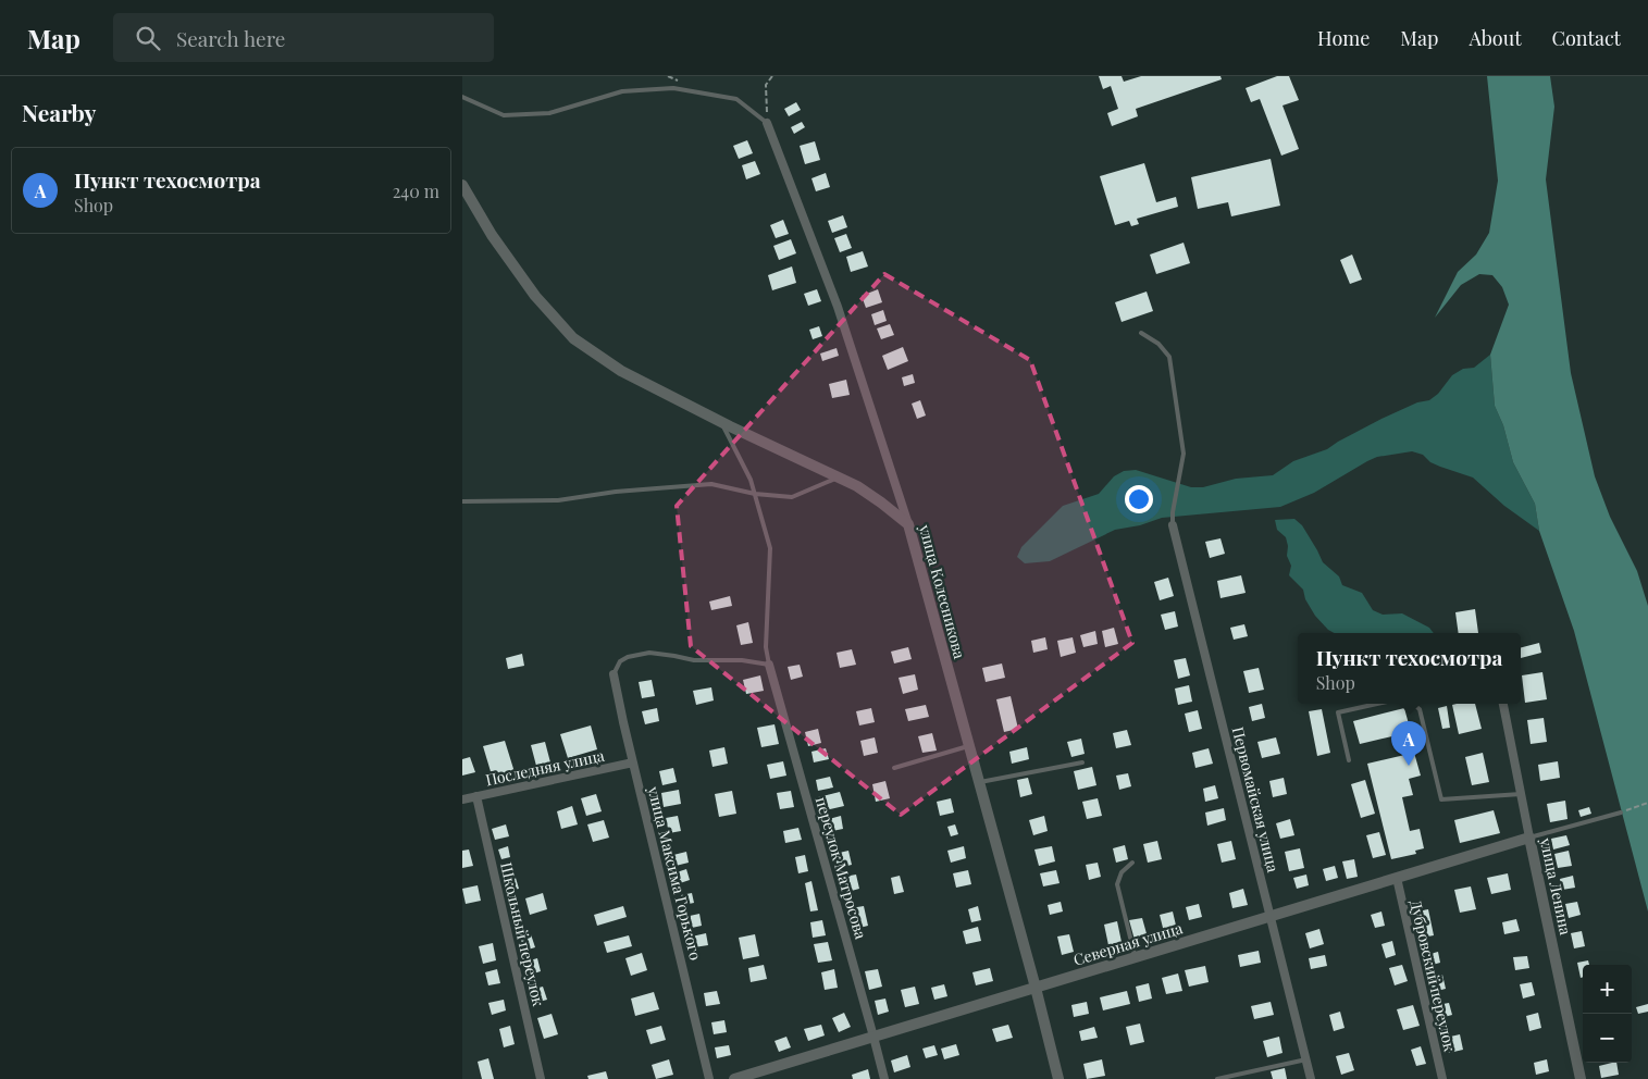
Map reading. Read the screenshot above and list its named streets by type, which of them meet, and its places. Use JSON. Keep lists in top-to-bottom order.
{
  "streets": {
    "street": [
      "улица Колесникова",
      "Последняя улица",
      "Первомайская улица",
      "переулок Матросова",
      "улица Максима Горького",
      "улица Ленина",
      "Школьный переулок",
      "Северная улица",
      "Дубровский переулок"
    ]
  },
  "crossings": [
    ["улица Колесникова", "Северная улица"],
    ["Последняя улица", "улица Максима Горького"],
    ["Последняя улица", "Школьный переулок"],
    ["Первомайская улица", "Северная улица"],
    ["переулок Матросова", "Северная улица"],
    ["улица Ленина", "Северная улица"],
    ["Северная улица", "Дубровский переулок"]
  ],
  "page": {
    "header": "Map",
    "search": "Search here",
    "nav": [
      "Home",
      "Map",
      "About",
      "Contact"
    ],
    "heading": "Nearby",
    "list": [
      {
        "mark": "A",
        "name": "Пункт техосмотра",
        "note": "Shop",
        "value": "240 m"
      }
    ],
    "popup": ["Пункт техосмотра", "Shop"],
    "pins": "A",
    "map_buttons": ["+", "−"]
  }
}
